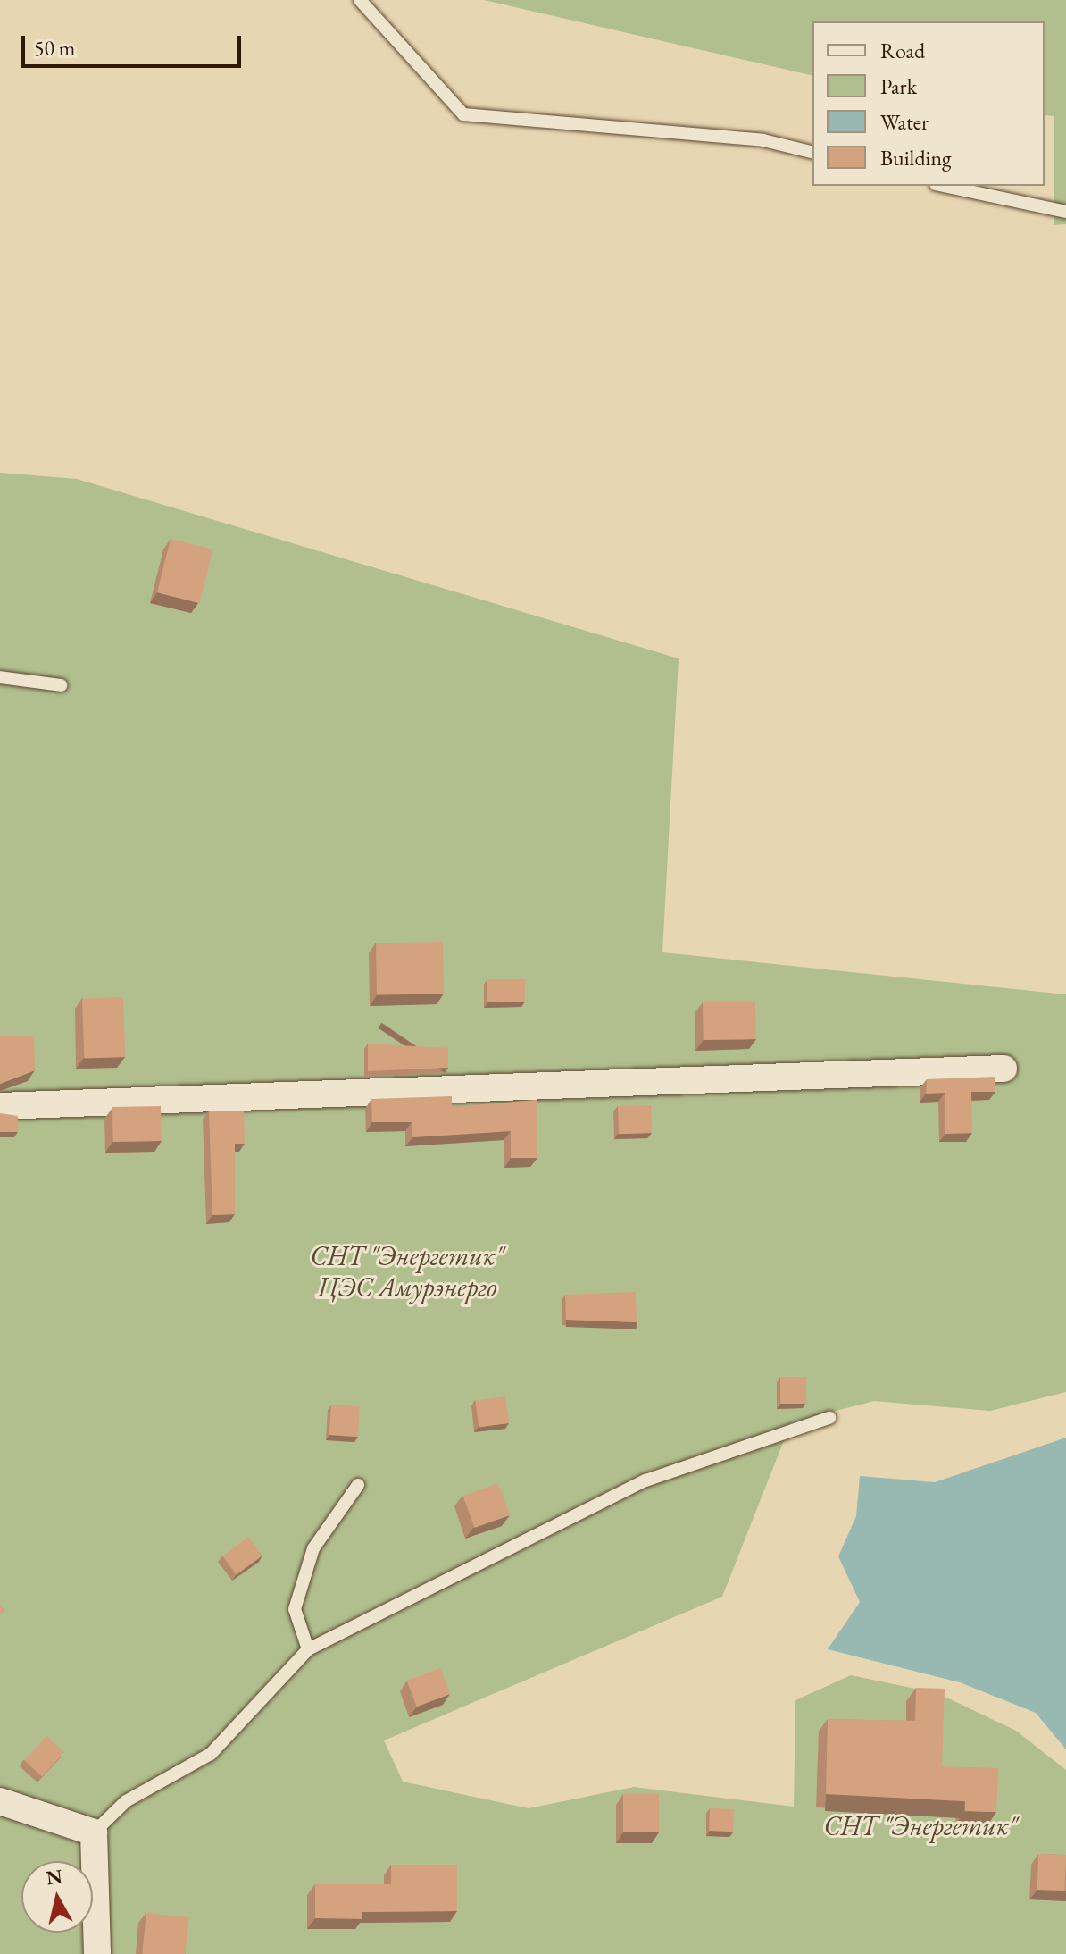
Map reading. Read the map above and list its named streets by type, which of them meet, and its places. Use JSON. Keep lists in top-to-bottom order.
{
  "parks": ["СНТ \"Энергетик\" ЦЭС Амурэнерго", "СНТ \"Энергетик\""],
  "legend": [
    "Road",
    "Park",
    "Water",
    "Building"
  ],
  "scale_bar": "50 m",
  "north": "top"
}
